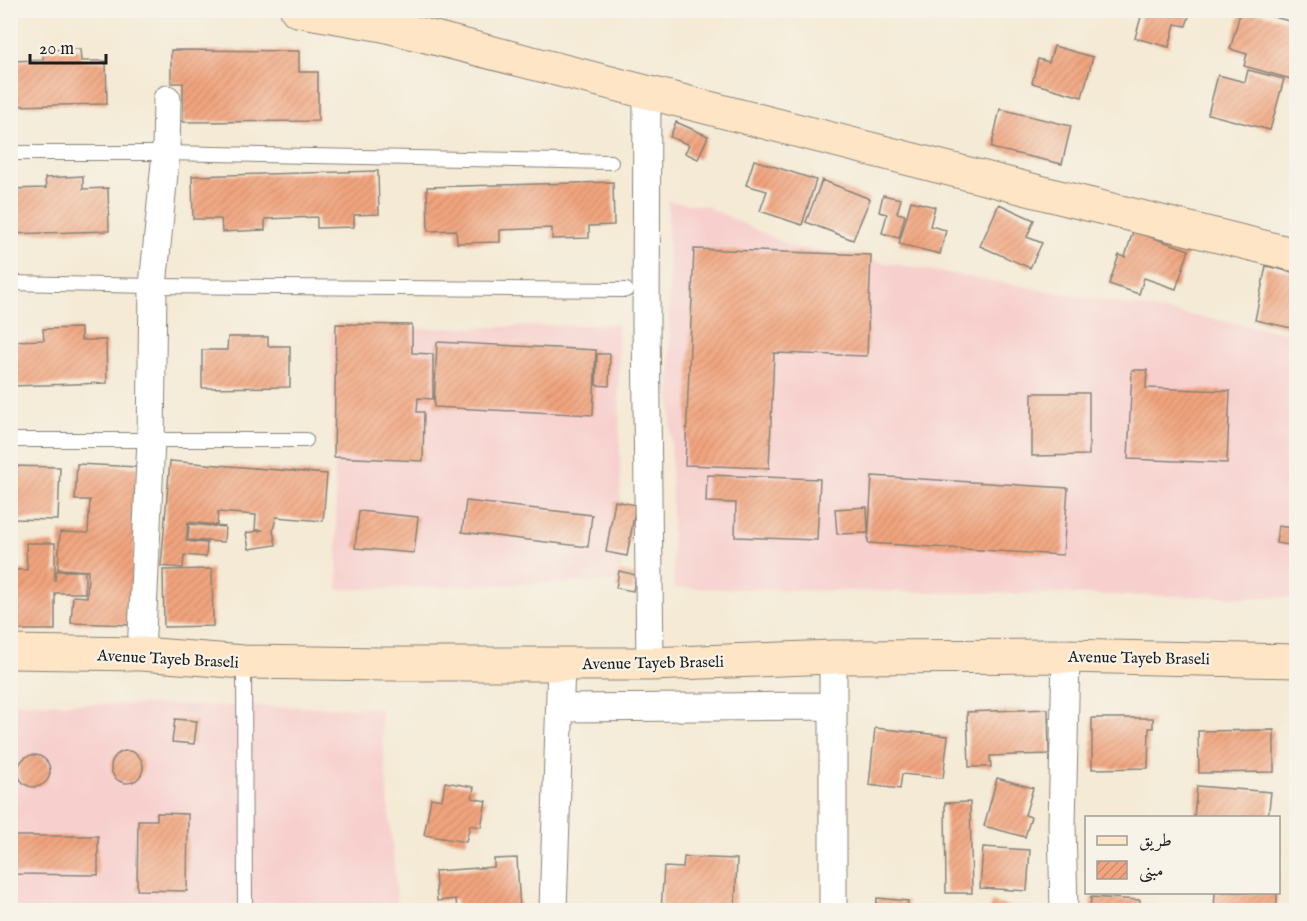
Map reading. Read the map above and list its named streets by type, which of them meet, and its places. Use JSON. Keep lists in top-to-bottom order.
{
  "streets": {
    "main road": ["Avenue Tayeb Braseli"]
  },
  "legend": ["طريق", "مبنى"],
  "scale_bar": "20 m"
}
